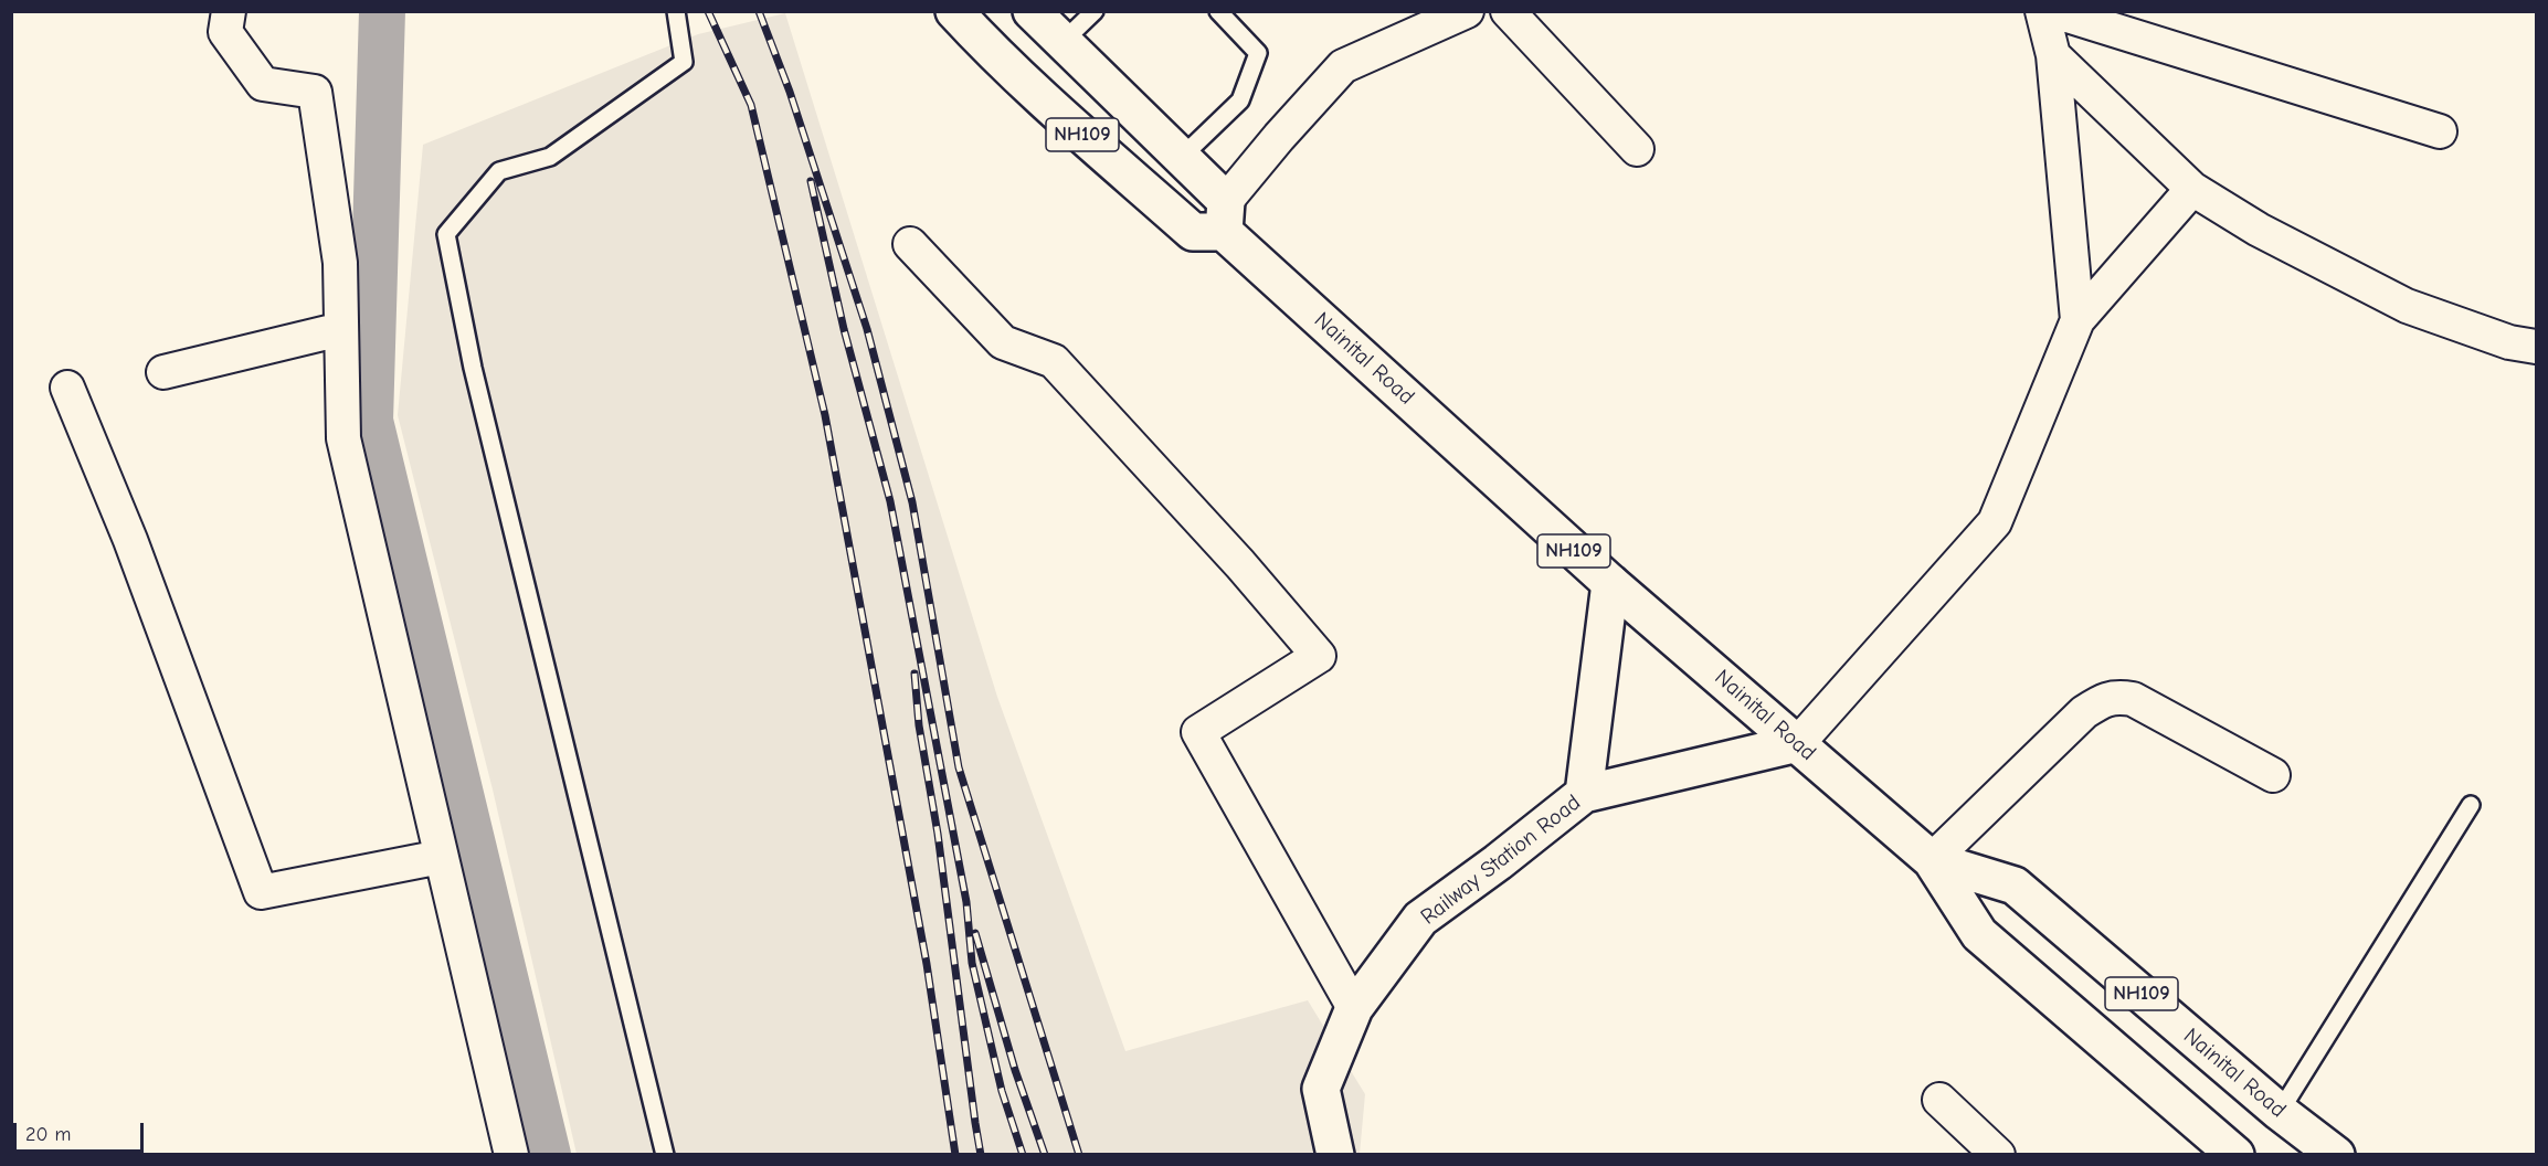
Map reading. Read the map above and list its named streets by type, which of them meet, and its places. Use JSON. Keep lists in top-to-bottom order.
{
  "streets": {
    "main road": ["NH109", "Nainital Road", "Railway Station Road"]
  },
  "crossings": [
    ["NH109", "Nainital Road"],
    ["Nainital Road", "Railway Station Road"]
  ],
  "scale_bar": "20 m"
}
